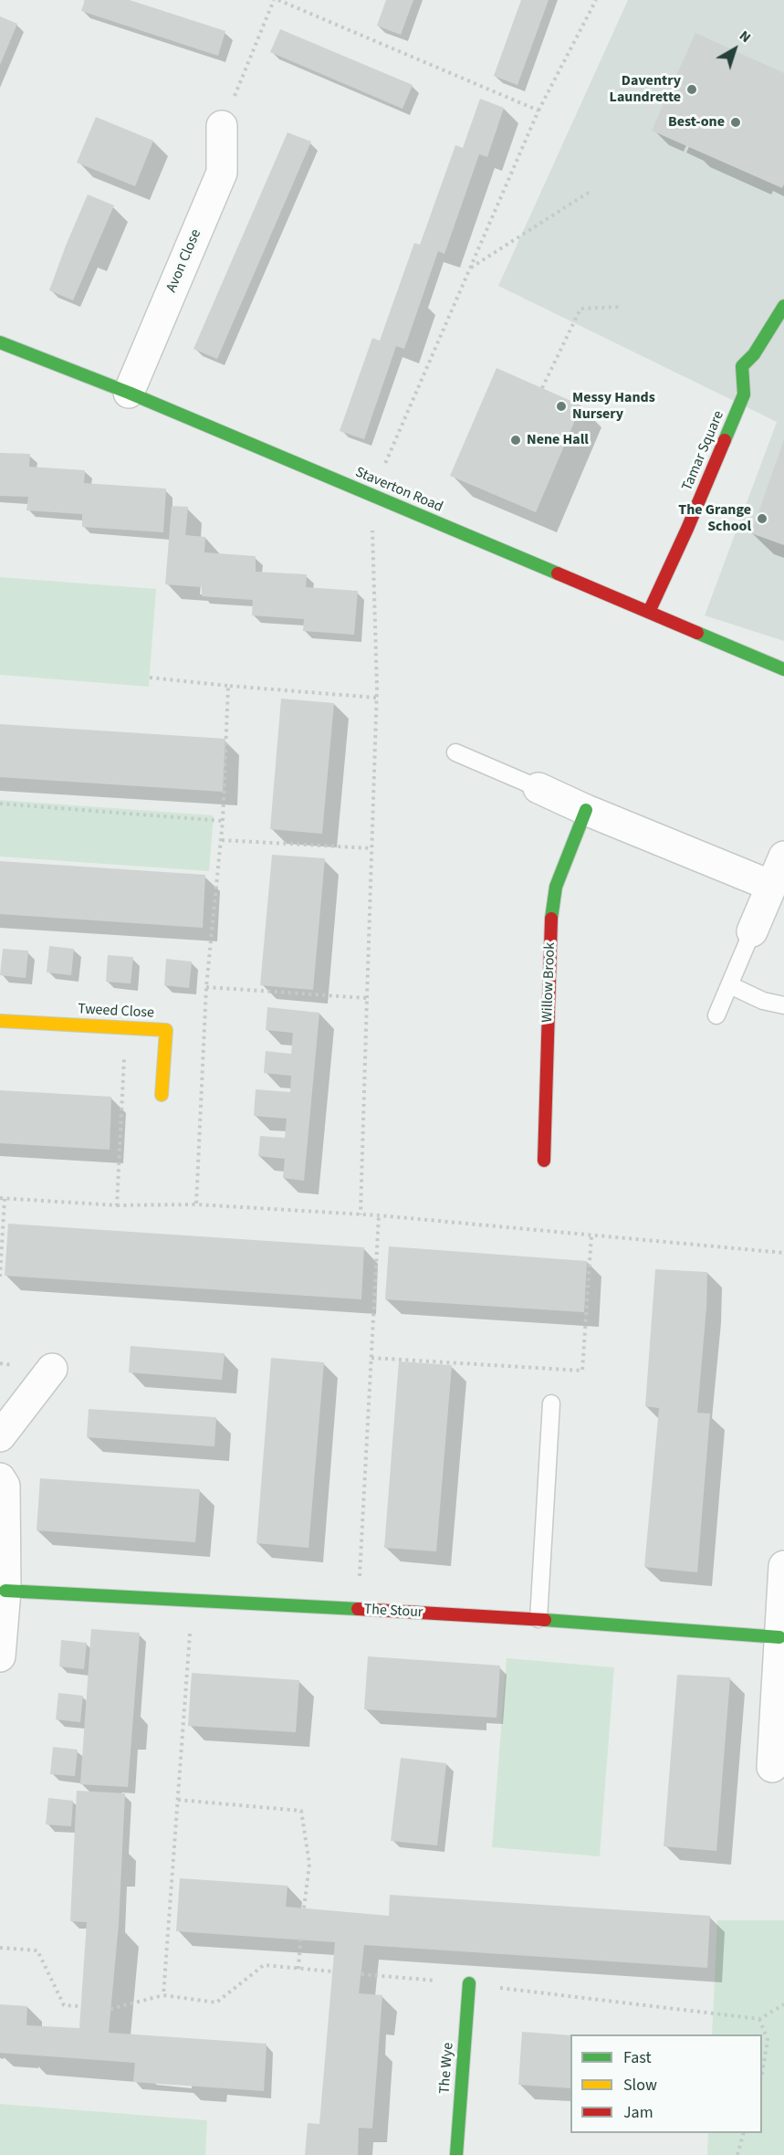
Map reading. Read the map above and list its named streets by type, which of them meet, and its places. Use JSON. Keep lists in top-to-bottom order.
{
  "streets": {
    "street": [
      "Avon Close",
      "Tamar Square",
      "Staverton Road",
      "Willow Brook",
      "Tweed Close",
      "The Stour",
      "The Wye"
    ]
  },
  "crossings": [
    ["Avon Close", "Staverton Road"],
    ["Tamar Square", "Staverton Road"]
  ],
  "places": [
    "Daventry Laundrette",
    "Best-one",
    "Messy Hands Nursery",
    "Nene Hall",
    "The Grange School"
  ],
  "legend": ["Fast", "Slow", "Jam"],
  "north": "top right"
}
